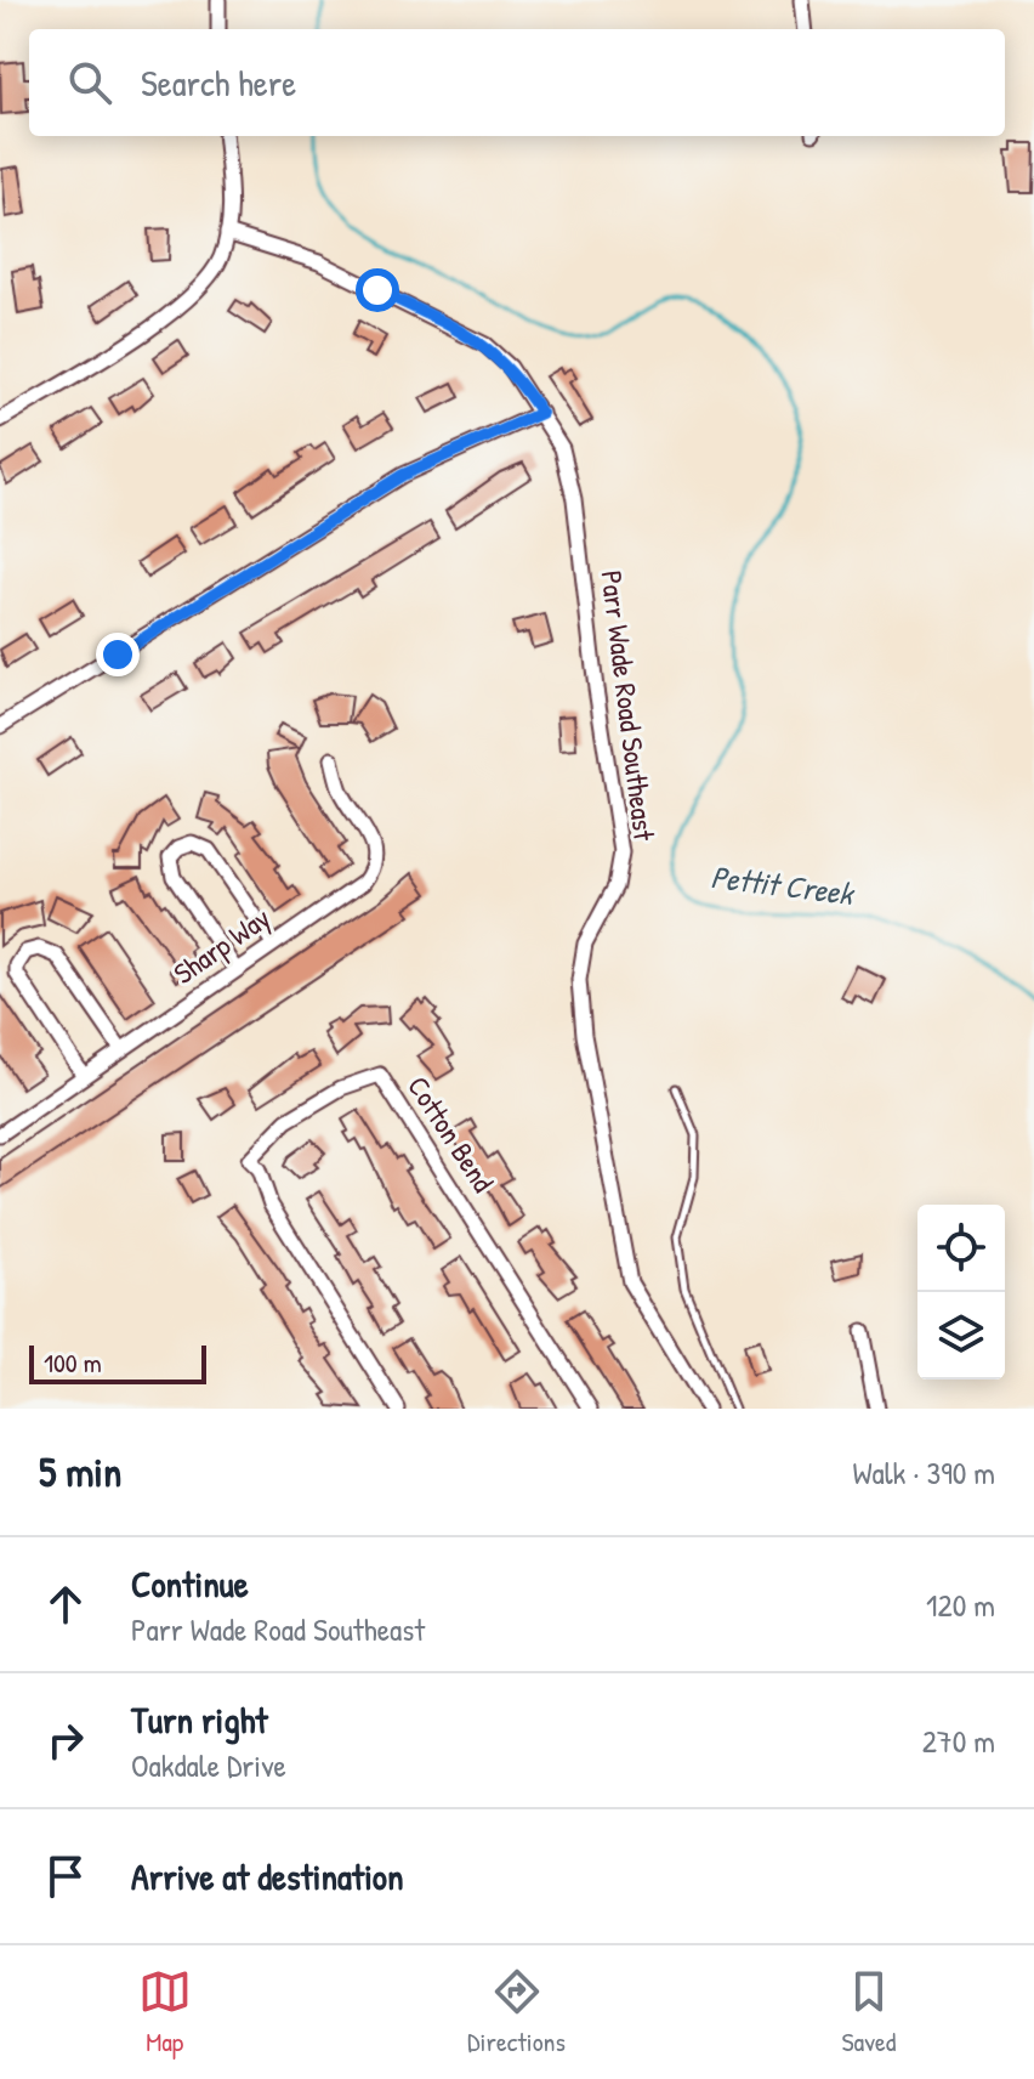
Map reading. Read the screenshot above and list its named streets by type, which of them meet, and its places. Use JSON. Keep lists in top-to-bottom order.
{
  "streets": {
    "street": ["Parr Wade Road Southeast", "Sharp Way", "Cotton Bend"]
  },
  "water": ["Pettit Creek"],
  "scale_bar": "100 m",
  "page": {
    "search": "Search here",
    "scale": "100 m",
    "heading": ["5 min", "Walk · 390 m"],
    "list": [
      ["Continue", "Parr Wade Road Southeast", "120 m"],
      ["Turn right", "Oakdale Drive", "270 m"],
      "Arrive at destination"
    ],
    "nav": ["Map", "Directions", "Saved"]
  }
}
